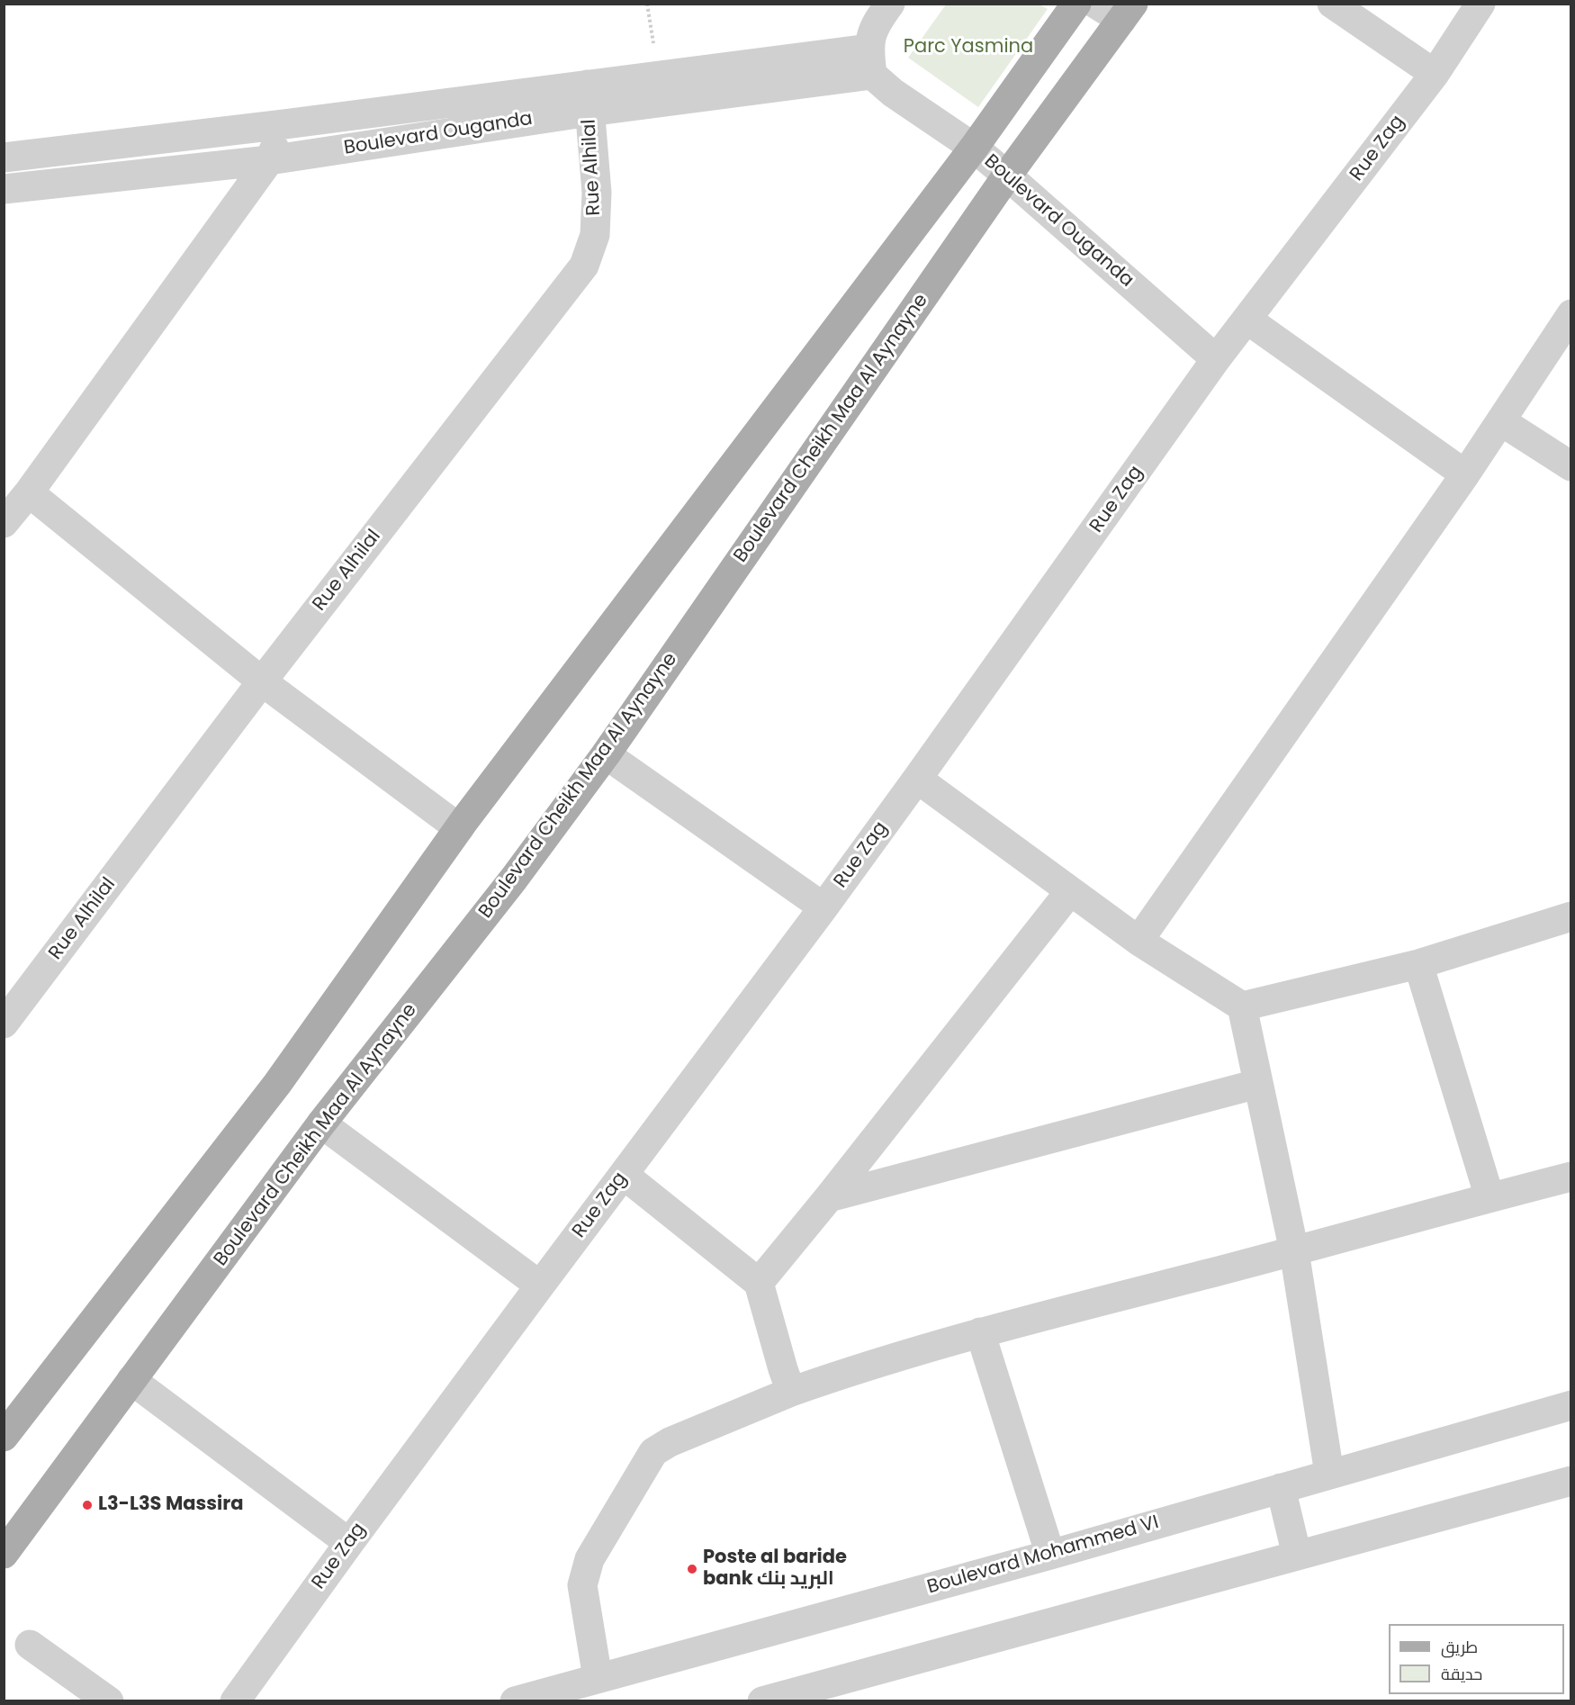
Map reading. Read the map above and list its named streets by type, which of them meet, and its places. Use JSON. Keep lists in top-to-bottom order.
{
  "streets": {
    "main road": ["Boulevard Cheikh Maa Al Aynayne"],
    "street": [
      "Boulevard Ouganda",
      "Rue Zag",
      "Rue Alhilal",
      "Boulevard Mohammed VI"
    ]
  },
  "crossings": [
    ["Boulevard Ouganda", "Rue Zag"],
    ["Boulevard Ouganda", "Rue Alhilal"],
    ["Boulevard Ouganda", "Boulevard Cheikh Maa Al Aynayne"]
  ],
  "parks": ["Parc Yasmina"],
  "places": ["L3-L3S Massira", "Poste al baride bank البريد بنك"],
  "legend": ["طريق", "حديقة"]
}
